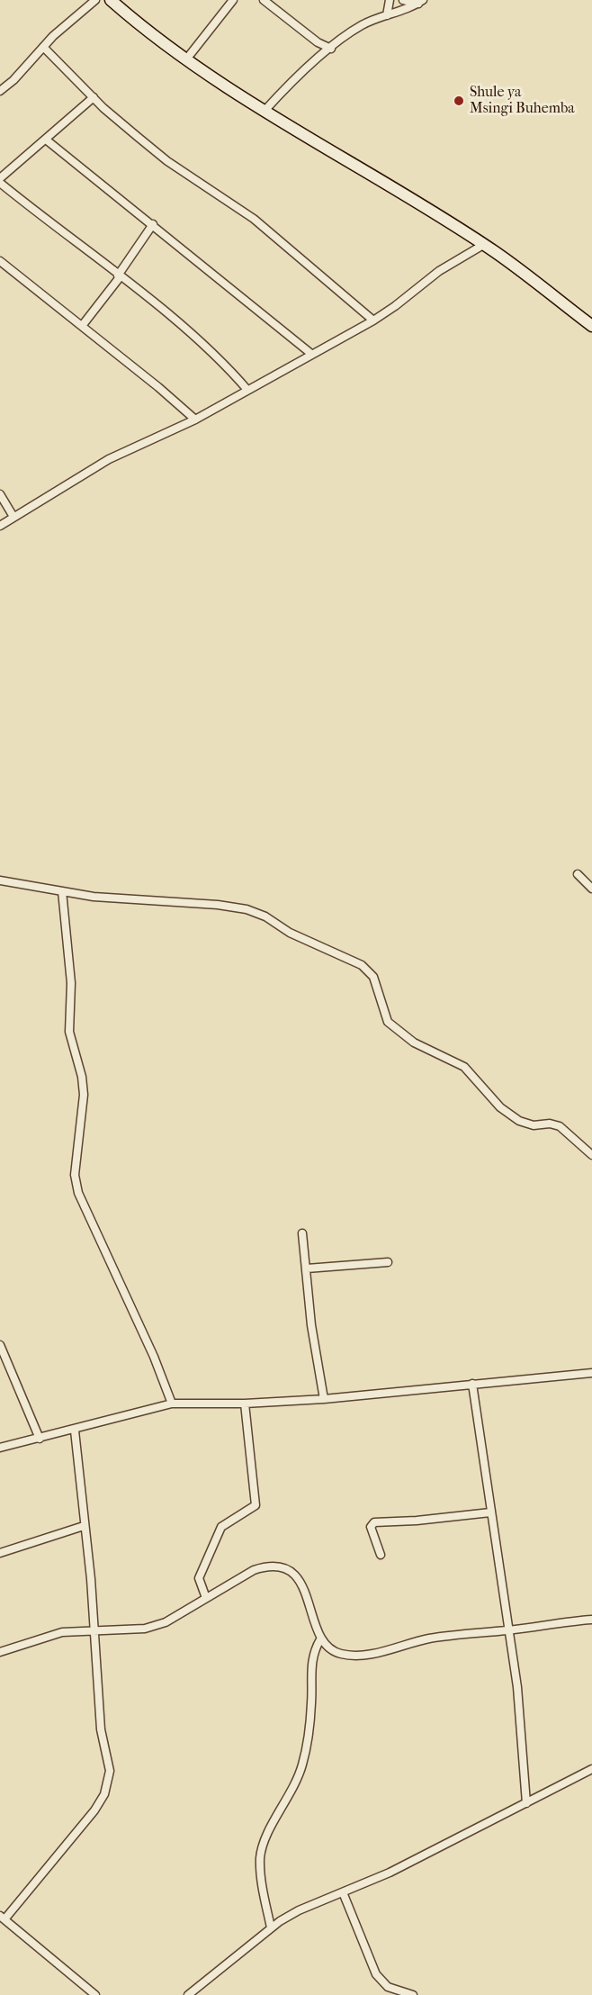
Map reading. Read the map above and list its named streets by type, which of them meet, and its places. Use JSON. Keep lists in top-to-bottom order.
{
  "places": ["Shule ya Msingi Buhemba"]
}
